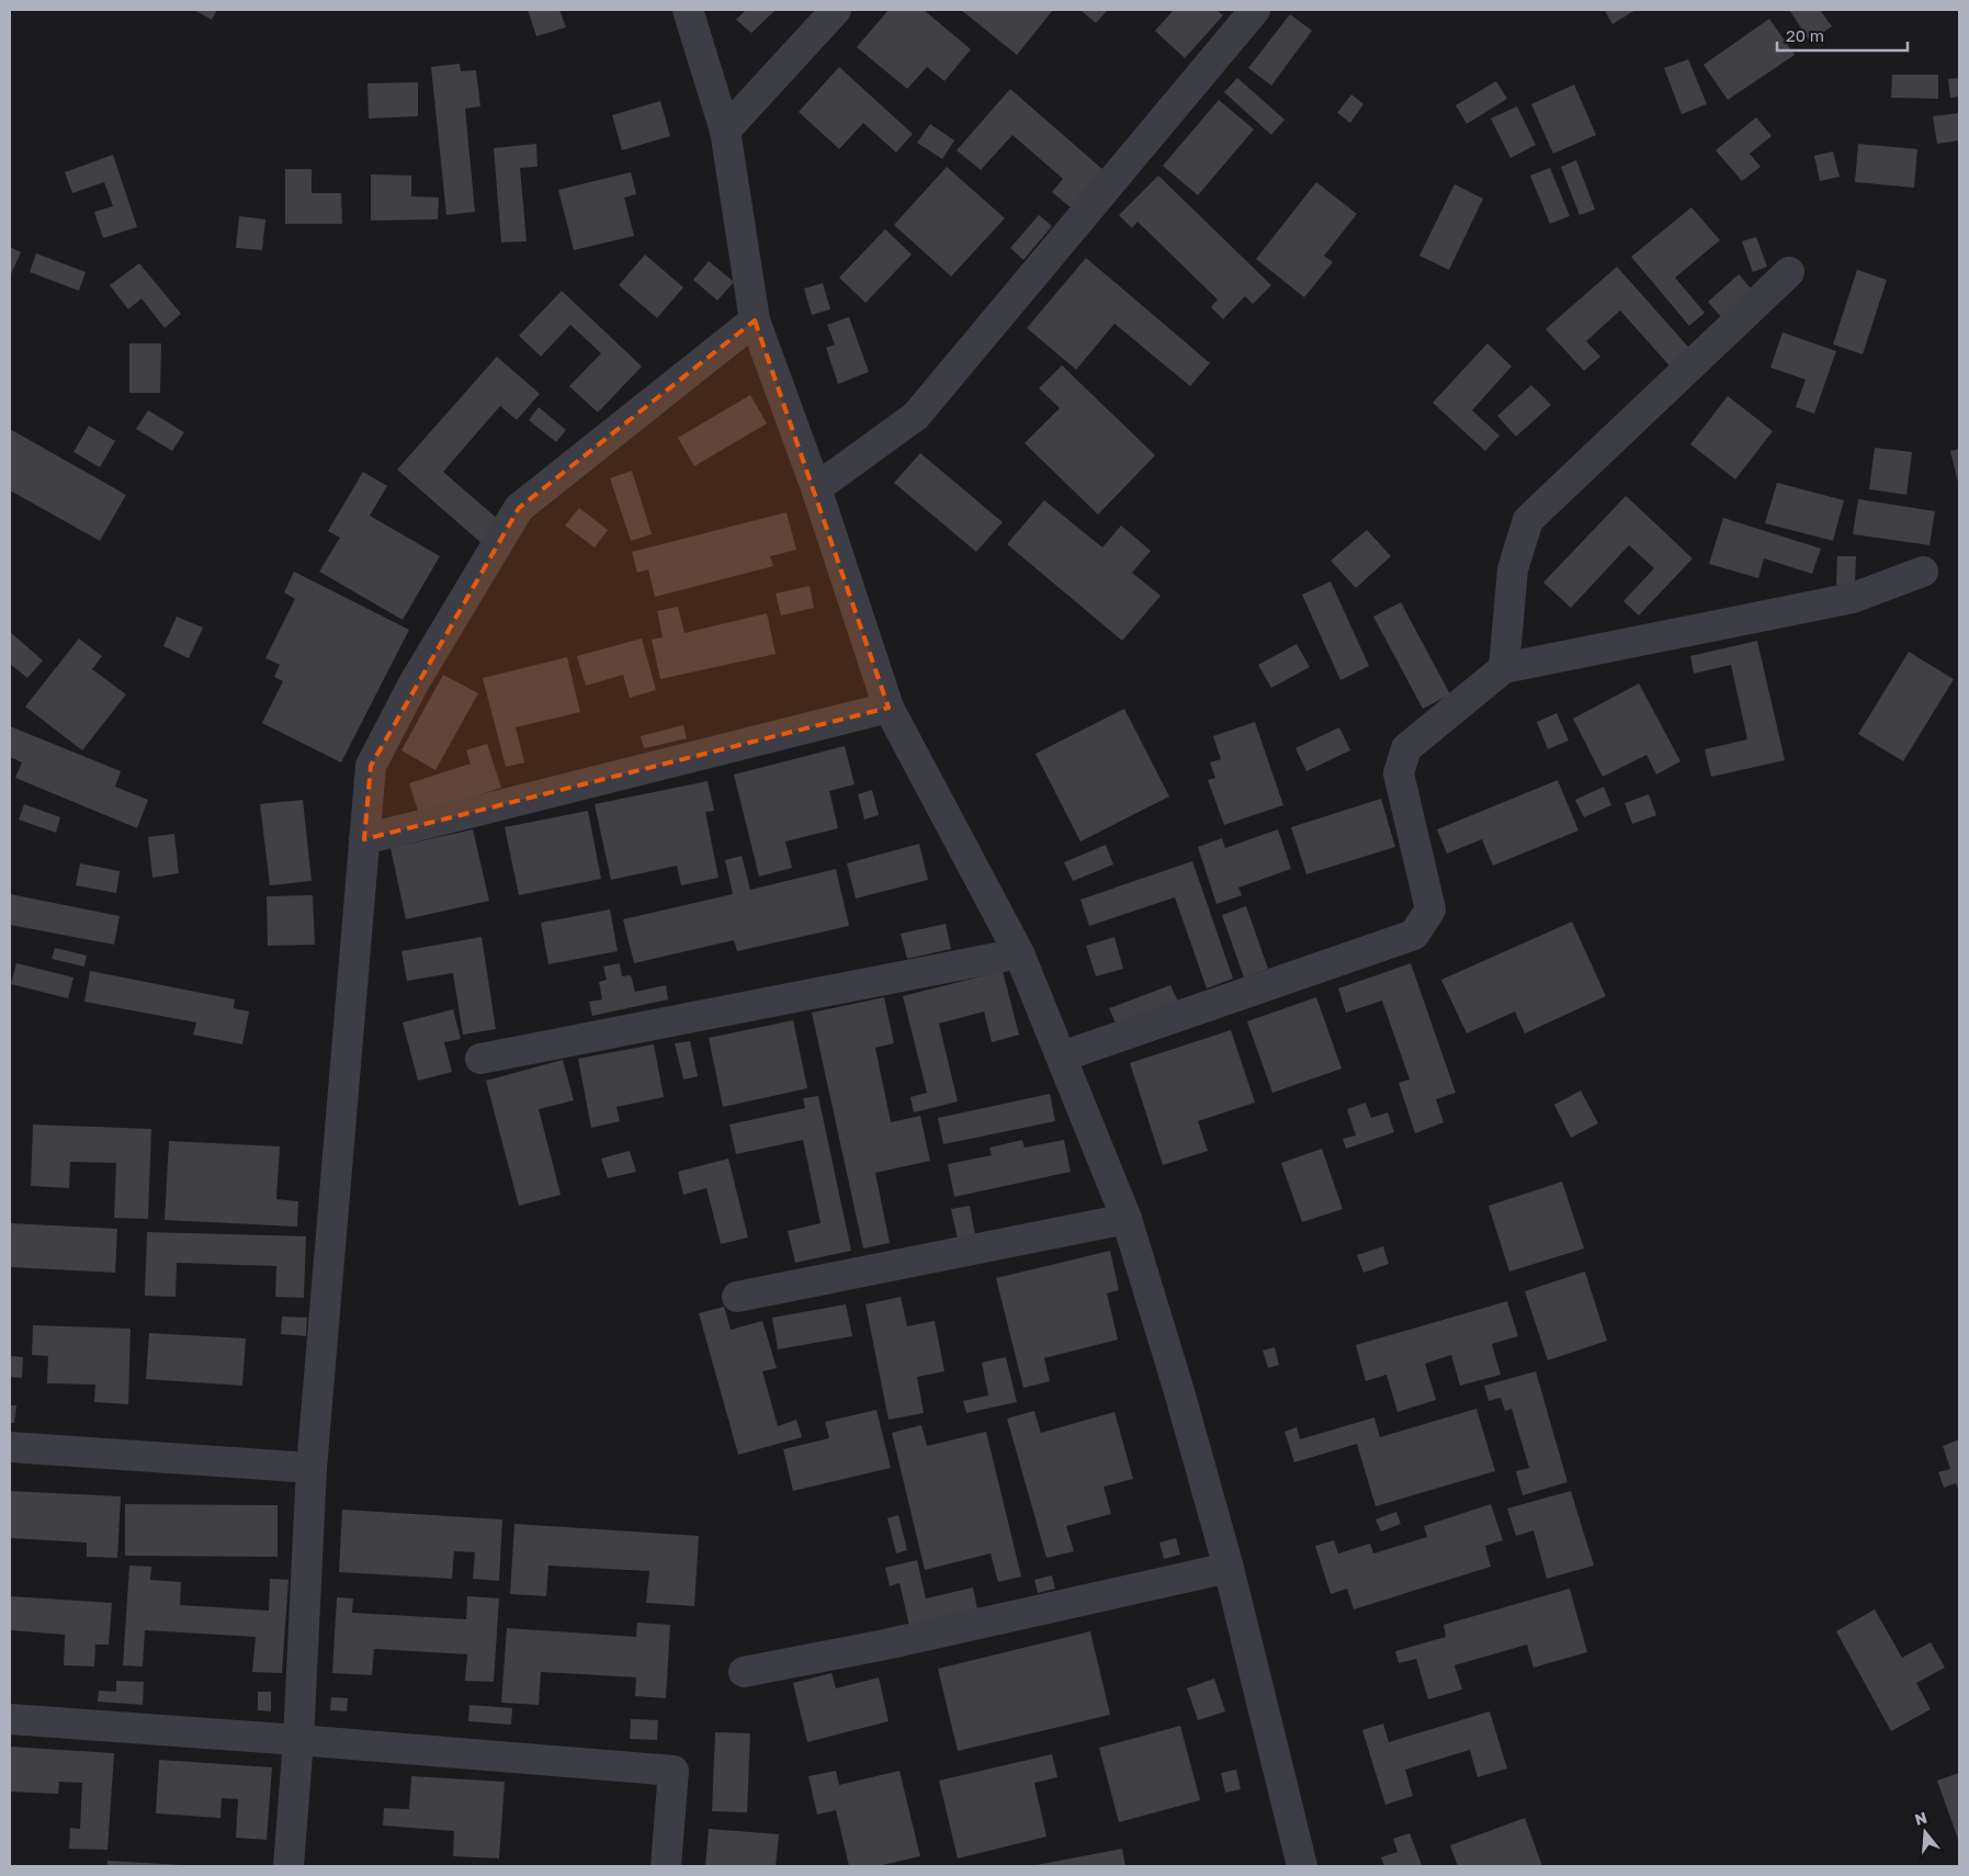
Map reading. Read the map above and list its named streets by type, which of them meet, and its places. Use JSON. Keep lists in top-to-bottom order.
{
  "scale_bar": "20 m",
  "north": "top"
}
